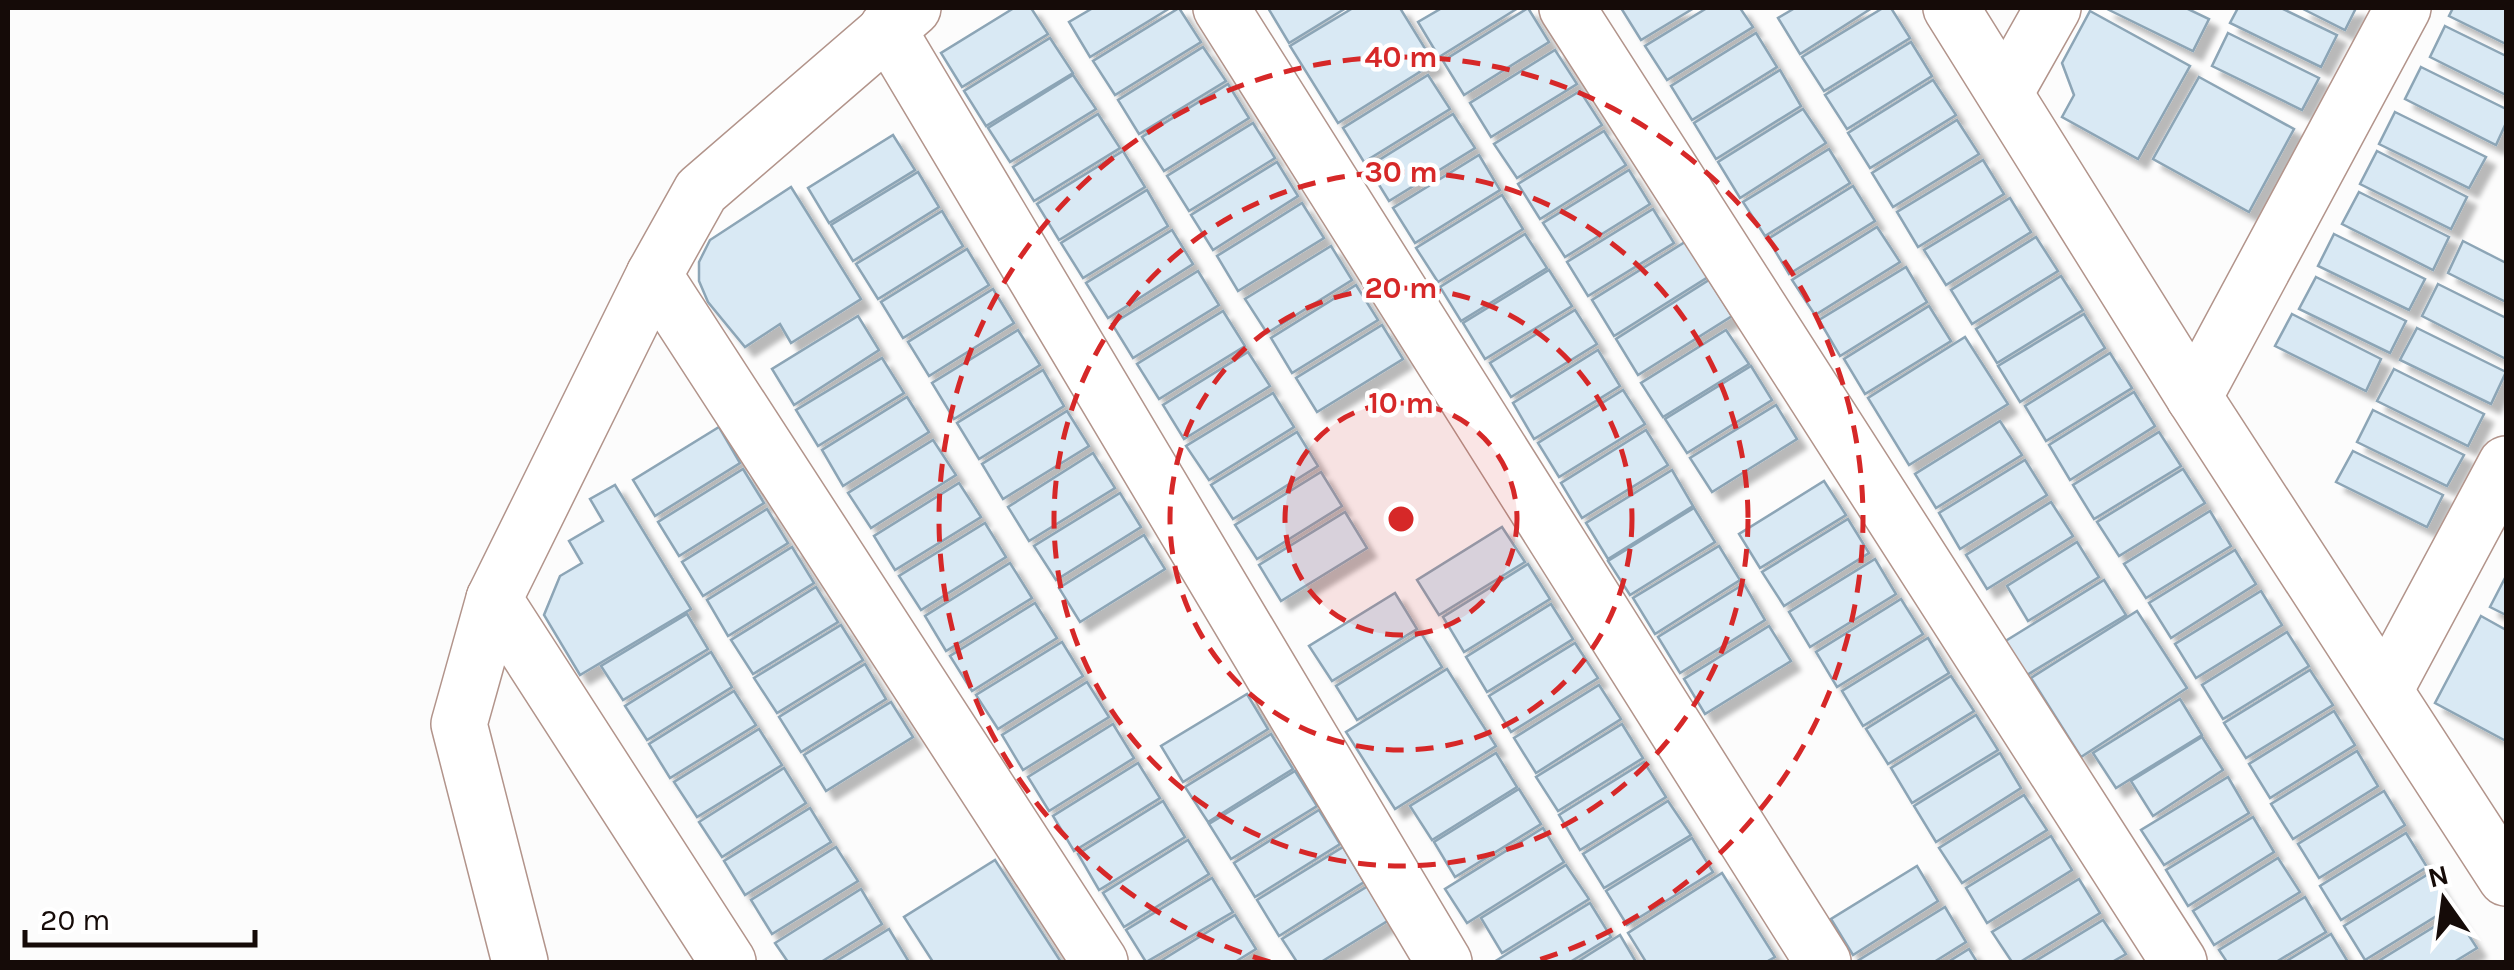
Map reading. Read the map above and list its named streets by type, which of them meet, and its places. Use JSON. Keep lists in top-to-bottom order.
{
  "scale_bar": "20 m",
  "north": "top",
  "rings": [
    "40 m",
    "30 m",
    "20 m",
    "10 m"
  ]
}
